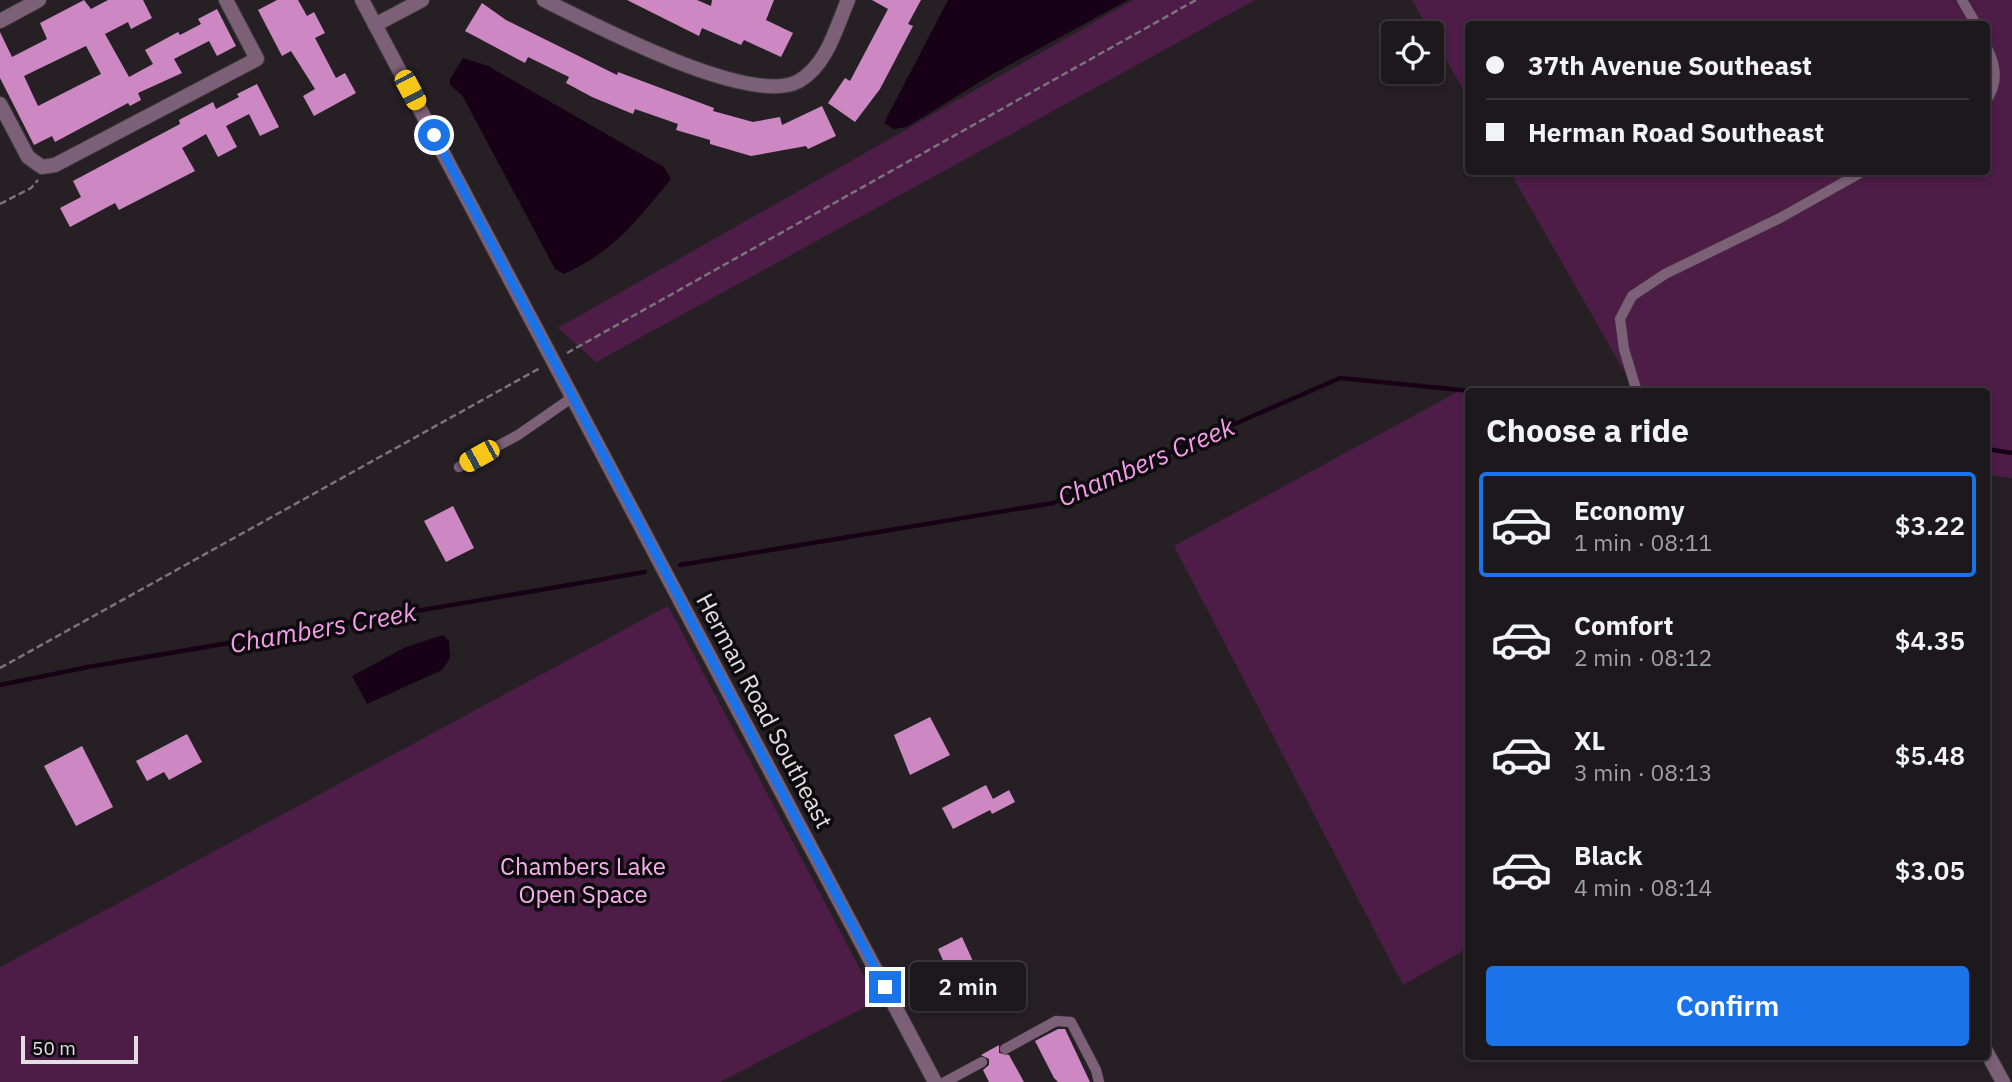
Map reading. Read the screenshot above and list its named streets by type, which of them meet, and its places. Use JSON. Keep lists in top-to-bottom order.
{
  "streets": {
    "street": ["Herman Road Southeast"]
  },
  "water": ["Chambers Creek"],
  "parks": ["Chambers Lake Open Space"],
  "scale_bar": "50 m",
  "page": {
    "banner": ["37th Avenue Southeast", "Herman Road Southeast"],
    "heading": "Choose a ride",
    "list": [
      {
        "name": "Economy",
        "note": "1 min · 08:11",
        "value": "$3.22"
      },
      {
        "name": "Comfort",
        "note": "2 min · 08:12",
        "value": "$4.35"
      },
      {
        "name": "XL",
        "note": "3 min · 08:13",
        "value": "$5.48"
      },
      {
        "name": "Black",
        "note": "4 min · 08:14",
        "value": "$3.05"
      }
    ],
    "buttons": "Confirm",
    "bubble": "2 min",
    "scale": "50 m"
  }
}
